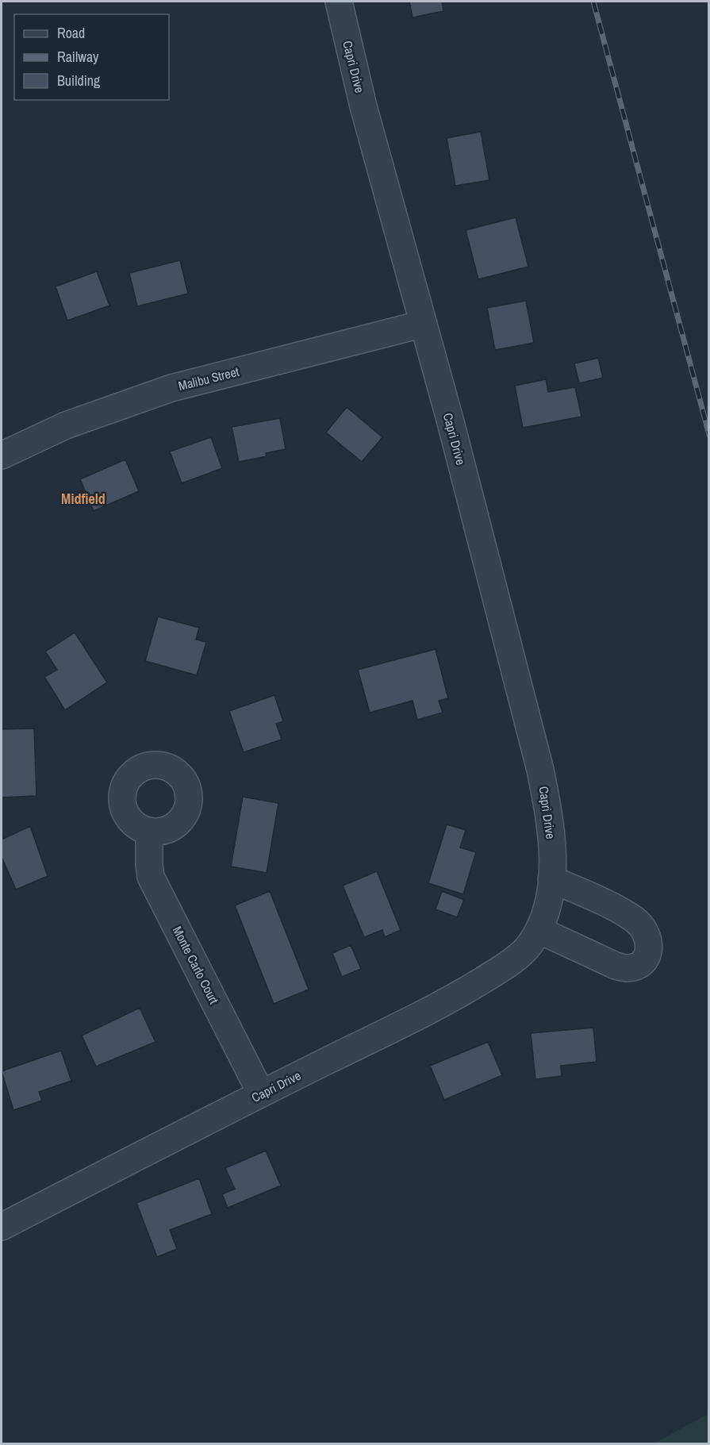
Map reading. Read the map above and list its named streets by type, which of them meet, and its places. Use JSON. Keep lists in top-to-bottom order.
{
  "streets": {
    "street": ["Capri Drive", "Malibu Street", "Monte Carlo Court"]
  },
  "crossings": [
    ["Capri Drive", "Malibu Street"],
    ["Capri Drive", "Monte Carlo Court"]
  ],
  "districts": ["Midfield"],
  "legend": ["Road", "Railway", "Building"]
}
